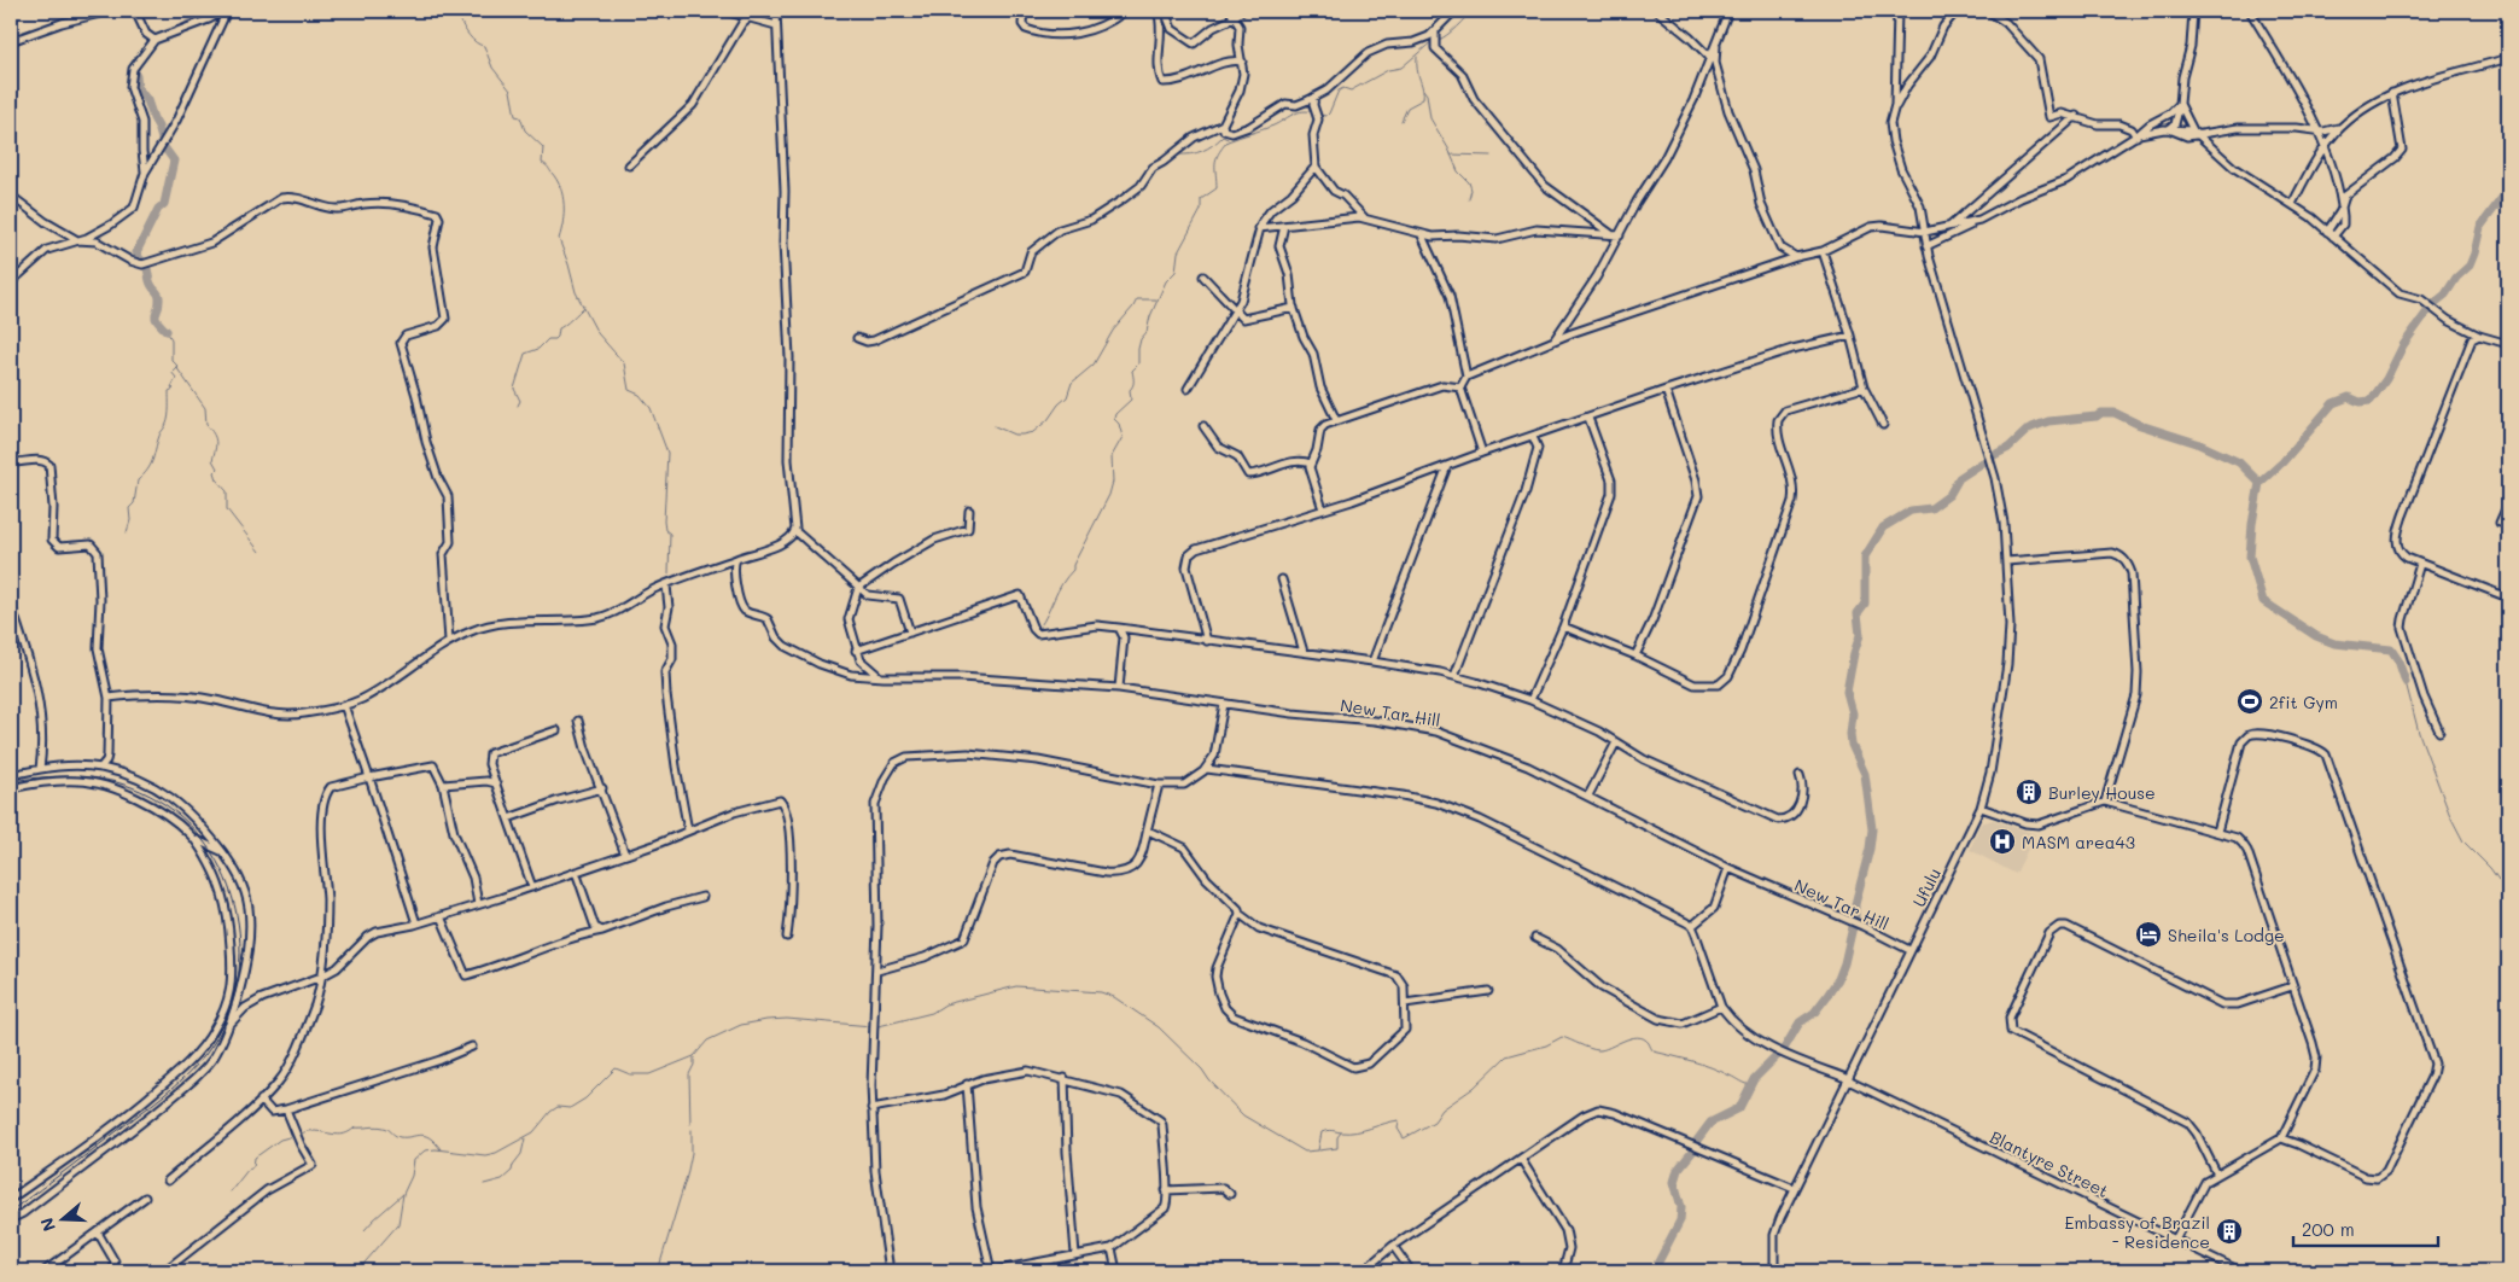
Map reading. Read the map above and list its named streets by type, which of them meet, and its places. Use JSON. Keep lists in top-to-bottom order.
{
  "streets": {
    "street": ["New Tar Hill", "Ufulu", "Blantyre Street"]
  },
  "crossings": [
    ["New Tar Hill", "Ufulu"],
    ["Ufulu", "Blantyre Street"]
  ],
  "places": {
    "sports": ["2fit Gym"],
    "building": ["Burley House", "Embassy of Brazil - Residence"],
    "hospital": ["MASM area43"],
    "hotel": ["Sheila's Lodge"]
  },
  "scale_bar": "200 m",
  "north": "left"
}
